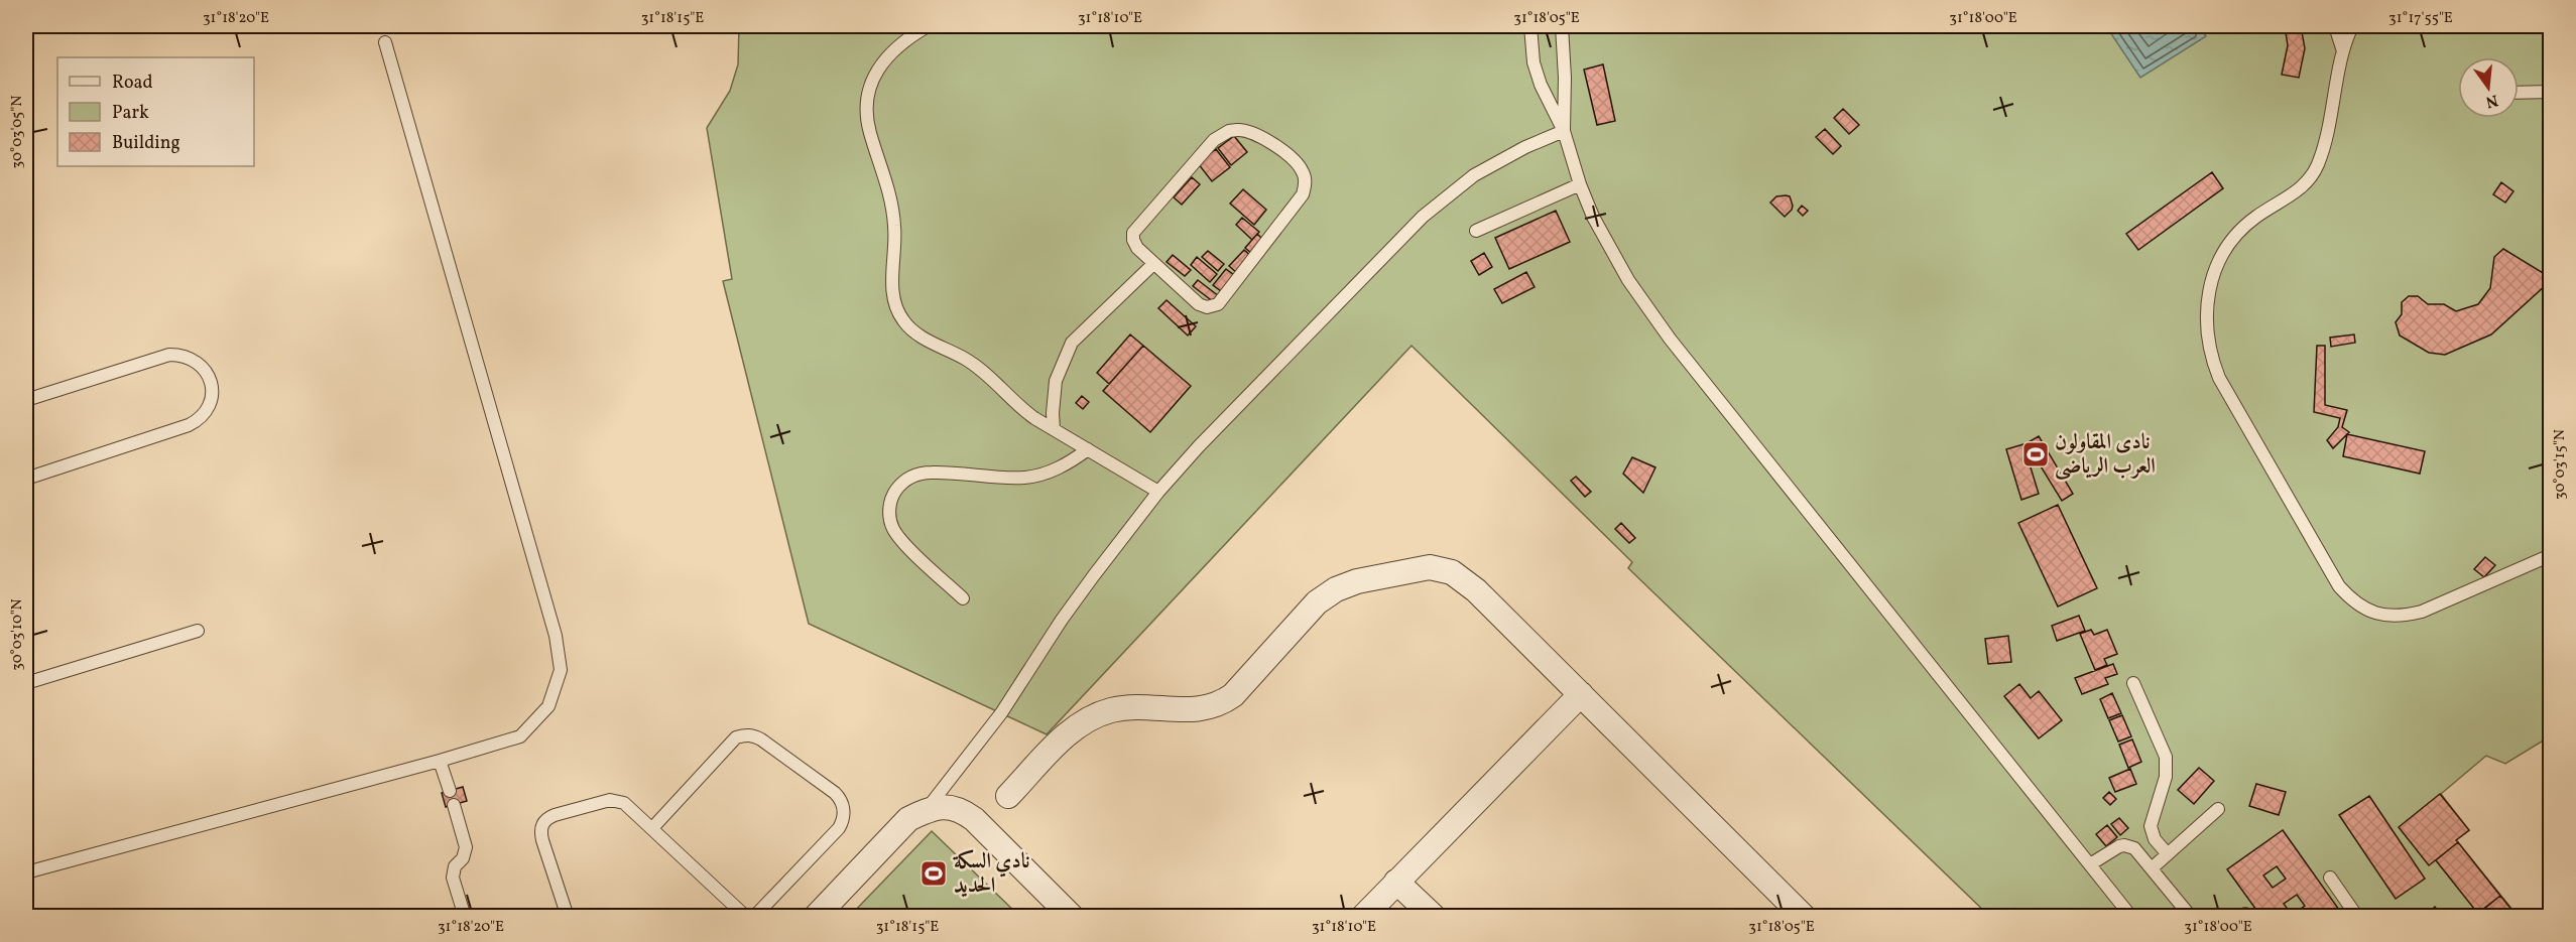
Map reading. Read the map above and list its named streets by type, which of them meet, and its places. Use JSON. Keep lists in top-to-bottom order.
{
  "places": {
    "sports": ["نادى المقاولون العرب الرياضى", "نادي السكة الحديد"]
  },
  "legend": ["Road", "Park", "Building"],
  "north": "bottom",
  "coordinates": [
    "31°18'20\"E",
    "31°18'15\"E",
    "31°18'10\"E",
    "31°18'05\"E",
    "31°18'00\"E",
    "31°17'55\"E",
    "30°03'05\"N",
    "30°03'15\"N",
    "30°03'10\"N"
  ]
}
